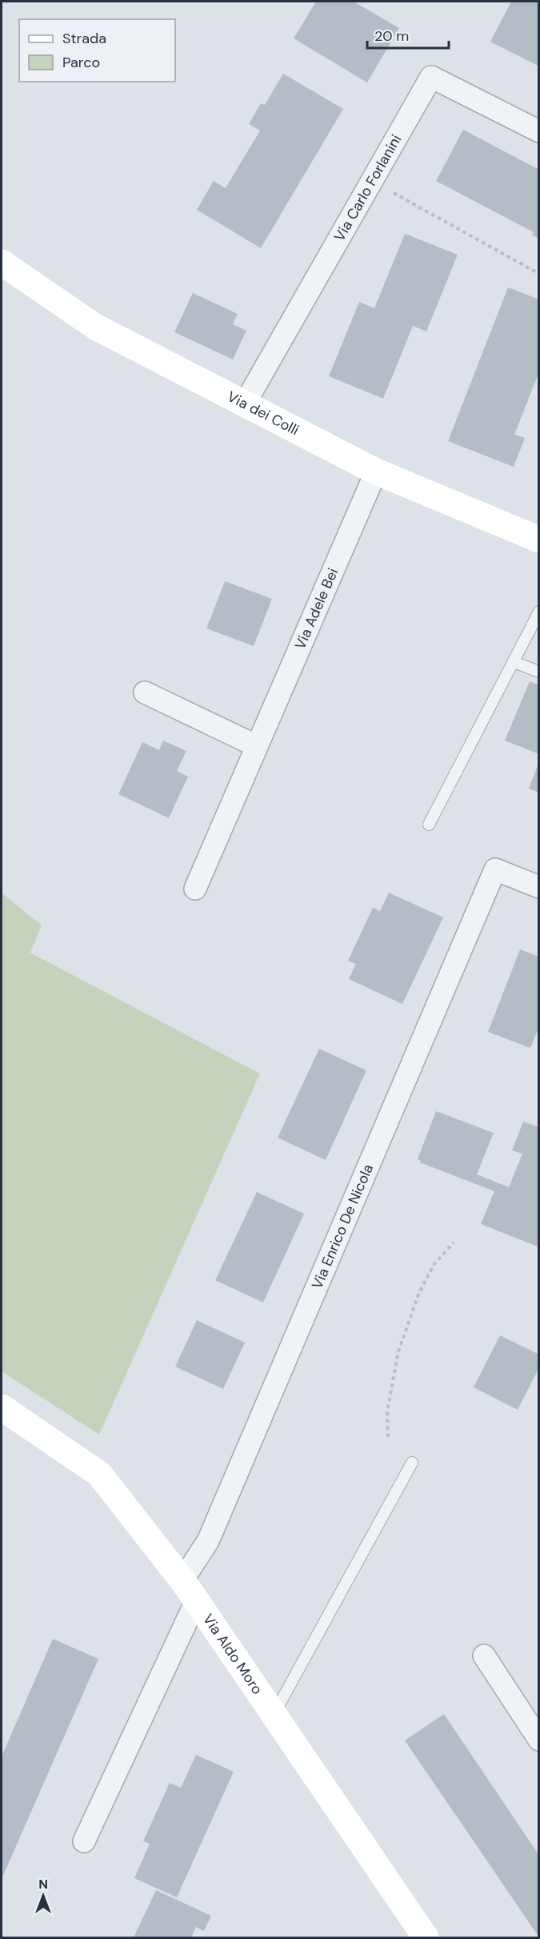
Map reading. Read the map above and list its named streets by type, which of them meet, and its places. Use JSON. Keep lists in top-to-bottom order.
{
  "streets": {
    "street": [
      "Via Carlo Forlanini",
      "Via dei Colli",
      "Via Adele Bei",
      "Via Enrico De Nicola",
      "Via Aldo Moro"
    ]
  },
  "crossings": [
    ["Via Carlo Forlanini", "Via dei Colli"],
    ["Via dei Colli", "Via Adele Bei"],
    ["Via Enrico De Nicola", "Via Aldo Moro"]
  ],
  "legend": ["Strada", "Parco"],
  "scale_bar": "20 m",
  "north": "top"
}
